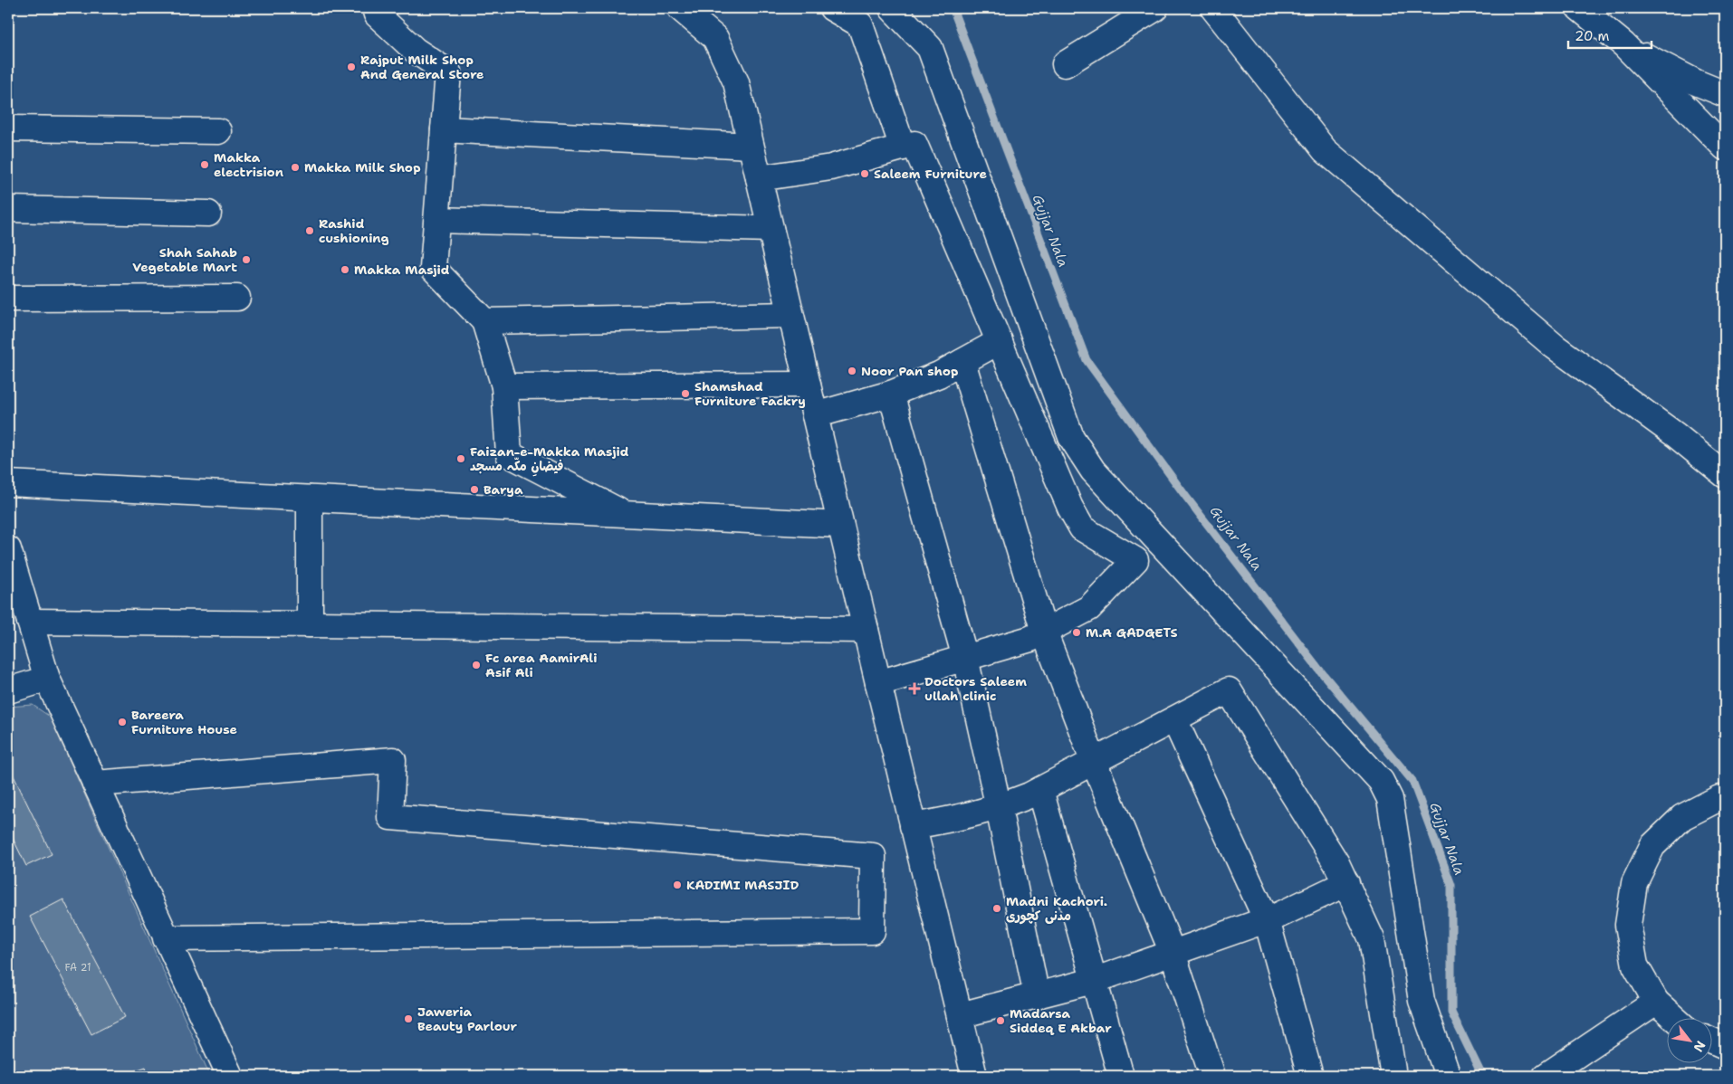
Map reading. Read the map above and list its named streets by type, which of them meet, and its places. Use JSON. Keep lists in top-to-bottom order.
{
  "water": ["Gujjar Nala"],
  "places": {
    "other": [
      "Rajput Milk Shop And General Store",
      "Makka electrision",
      "Makka Milk Shop",
      "Saleem Furniture",
      "Rashid cushioning",
      "Shah Sahab Vegetable Mart",
      "Makka Masjid",
      "Noor Pan shop",
      "Shamshad Furniture Fackry",
      "Faizan-e-Makka Masjid فیضانِ مکّہ مسجد",
      "Barya",
      "M.A GADGETS",
      "Fc area AamirAli Asif Ali",
      "Bareera Furniture House",
      "KADIMI MASJID",
      "Madni Kachori. مدنی کچوری",
      "Jaweria Beauty Parlour",
      "Madarsa Siddeq E Akbar"
    ],
    "health": ["Doctors Saleem ullah clinic"]
  },
  "house_numbers": ["FA 21"],
  "scale_bar": "20 m",
  "north": "bottom right"
}
